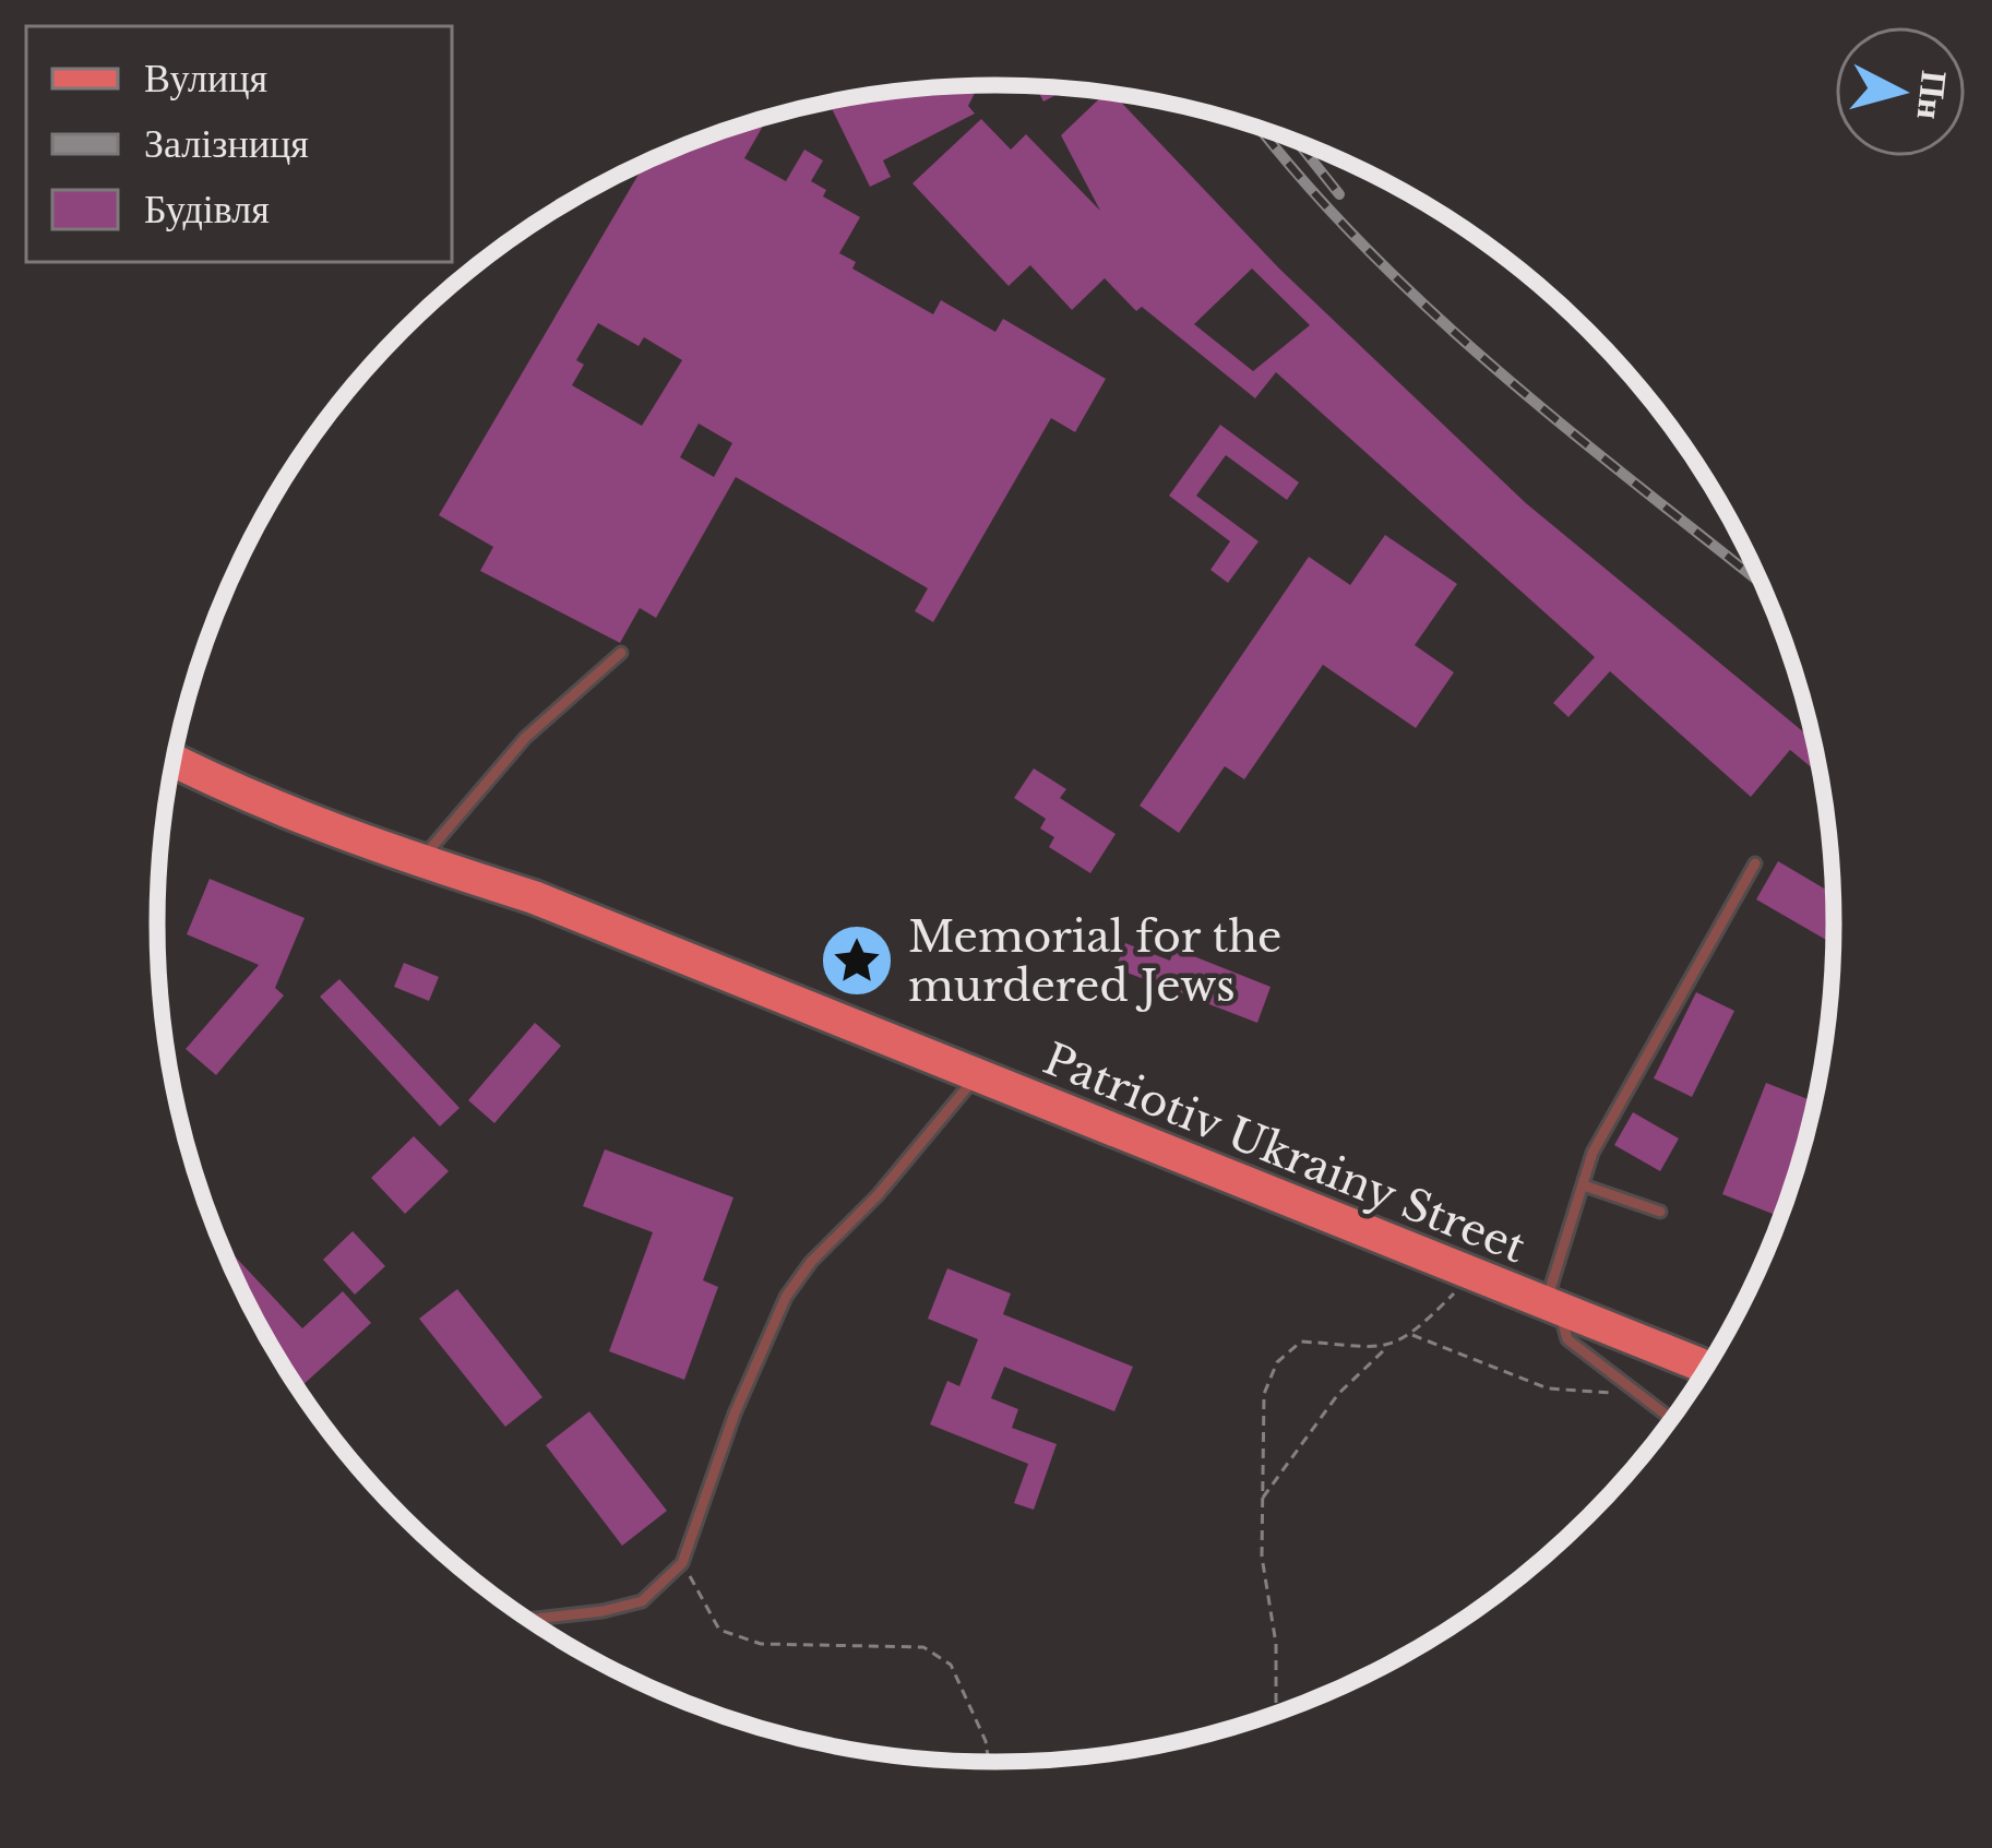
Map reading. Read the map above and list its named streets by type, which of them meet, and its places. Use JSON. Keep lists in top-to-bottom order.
{
  "streets": {
    "main road": ["Patriotiv Ukrainy Street"]
  },
  "places": {
    "place": ["Memorial for the murdered Jews"]
  },
  "legend": ["Вулиця", "Залізниця", "Будівля"],
  "north": "right"
}
